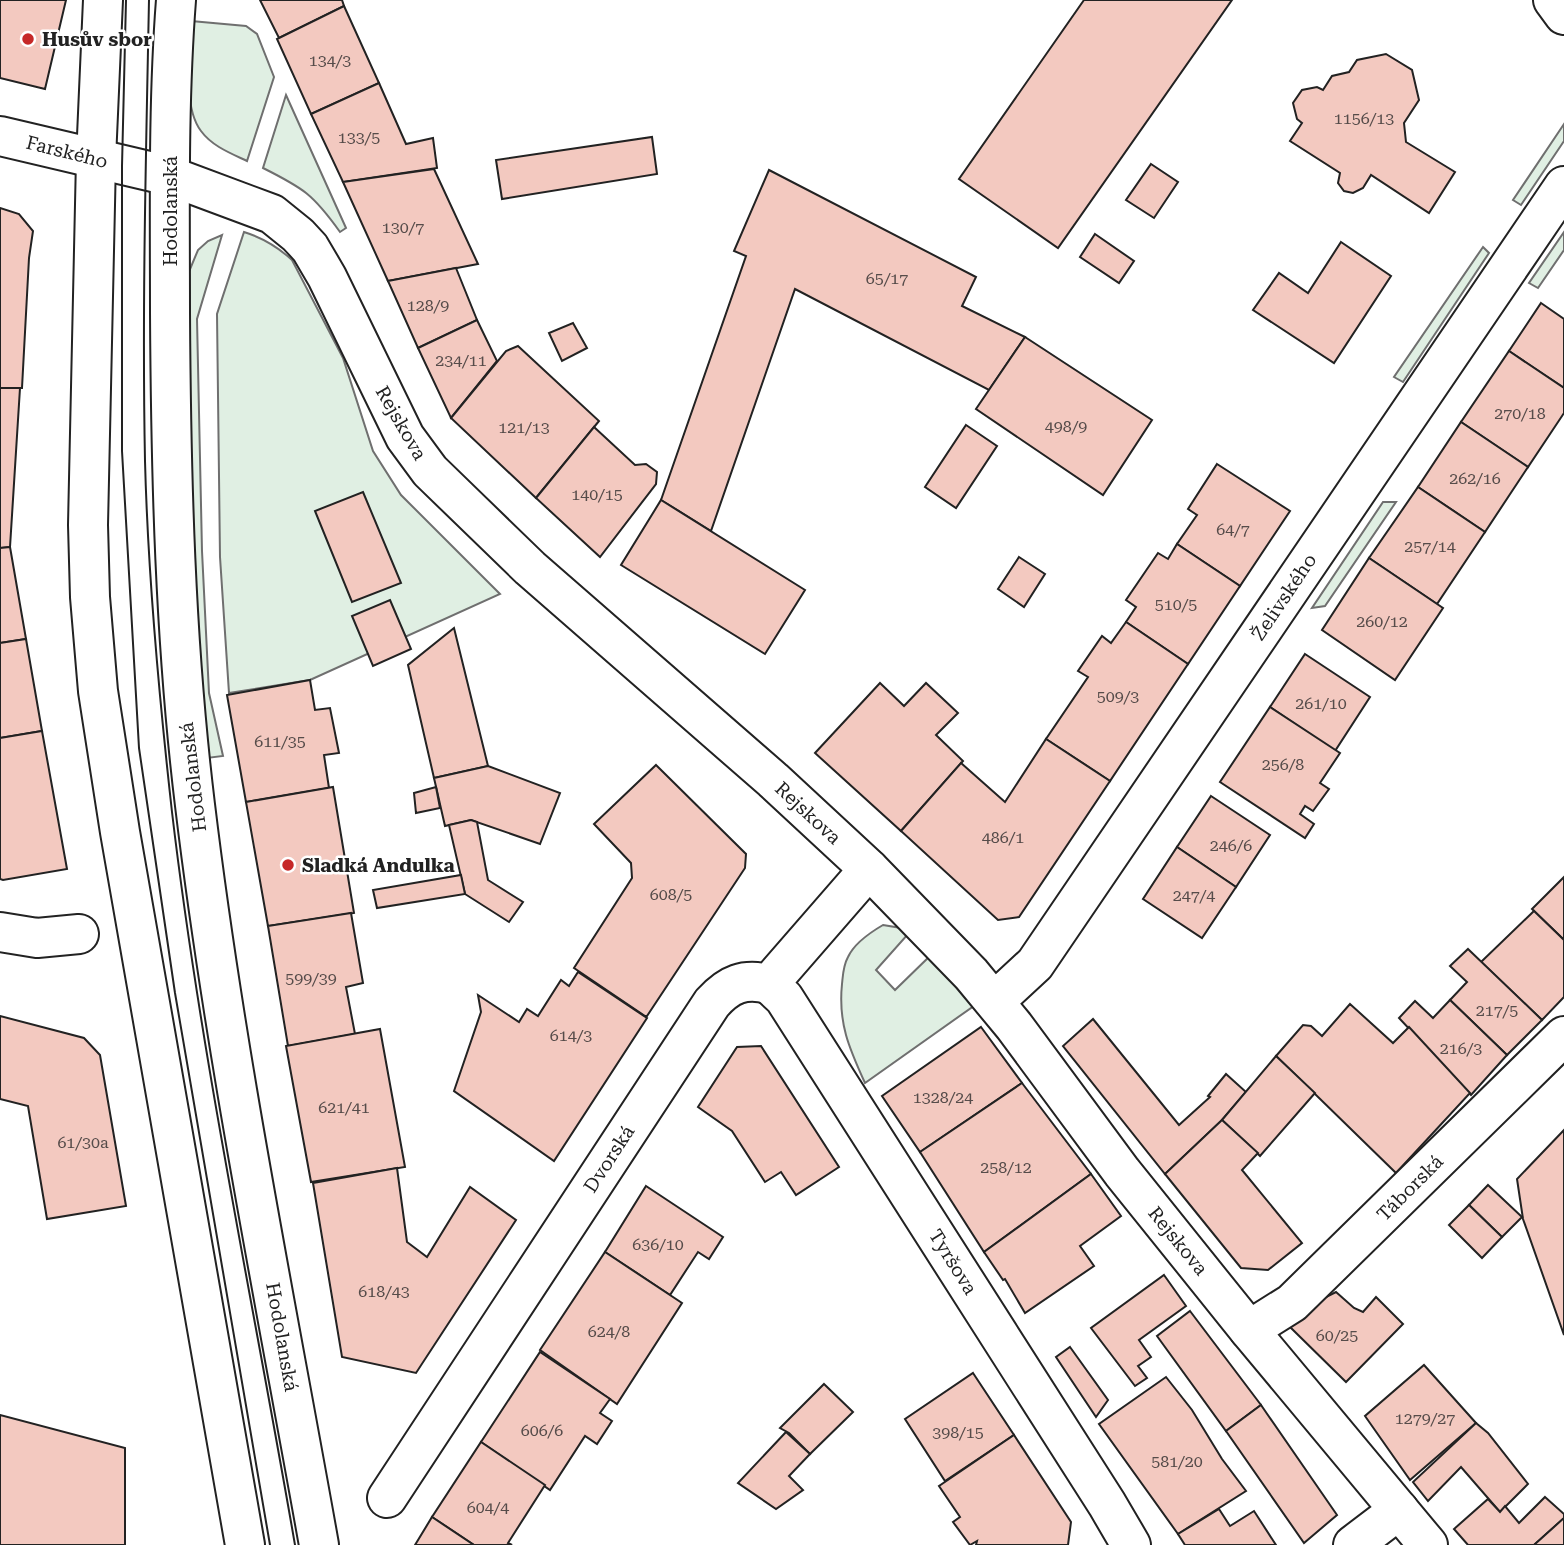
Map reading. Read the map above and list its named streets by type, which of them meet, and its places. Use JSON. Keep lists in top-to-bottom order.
{
  "streets": {
    "street": [
      "Farského",
      "Hodolanská",
      "Rejskova",
      "Želivského",
      "Dvorská",
      "Táborská",
      "Tyršova"
    ]
  },
  "crossings": [
    ["Farského", "Hodolanská"],
    ["Farského", "Rejskova"],
    ["Hodolanská", "Rejskova"],
    ["Rejskova", "Želivského"],
    ["Rejskova", "Táborská"],
    ["Dvorská", "Tyršova"]
  ],
  "places": ["Husův sbor", "Sladká Andulka"],
  "house_numbers": [
    "134/3",
    "1156/13",
    "133/5",
    "130/7",
    "65/17",
    "128/9",
    "234/11",
    "270/18",
    "498/9",
    "121/13",
    "262/16",
    "140/15",
    "64/7",
    "257/14",
    "510/5",
    "260/12",
    "509/3",
    "261/10",
    "611/35",
    "256/8",
    "486/1",
    "246/6",
    "608/5",
    "247/4",
    "599/39",
    "217/5",
    "614/3",
    "216/3",
    "1328/24",
    "621/41",
    "61/30a",
    "258/12",
    "636/10",
    "618/43",
    "624/8",
    "60/25",
    "1279/27",
    "606/6",
    "398/15",
    "581/20",
    "604/4"
  ]
}
